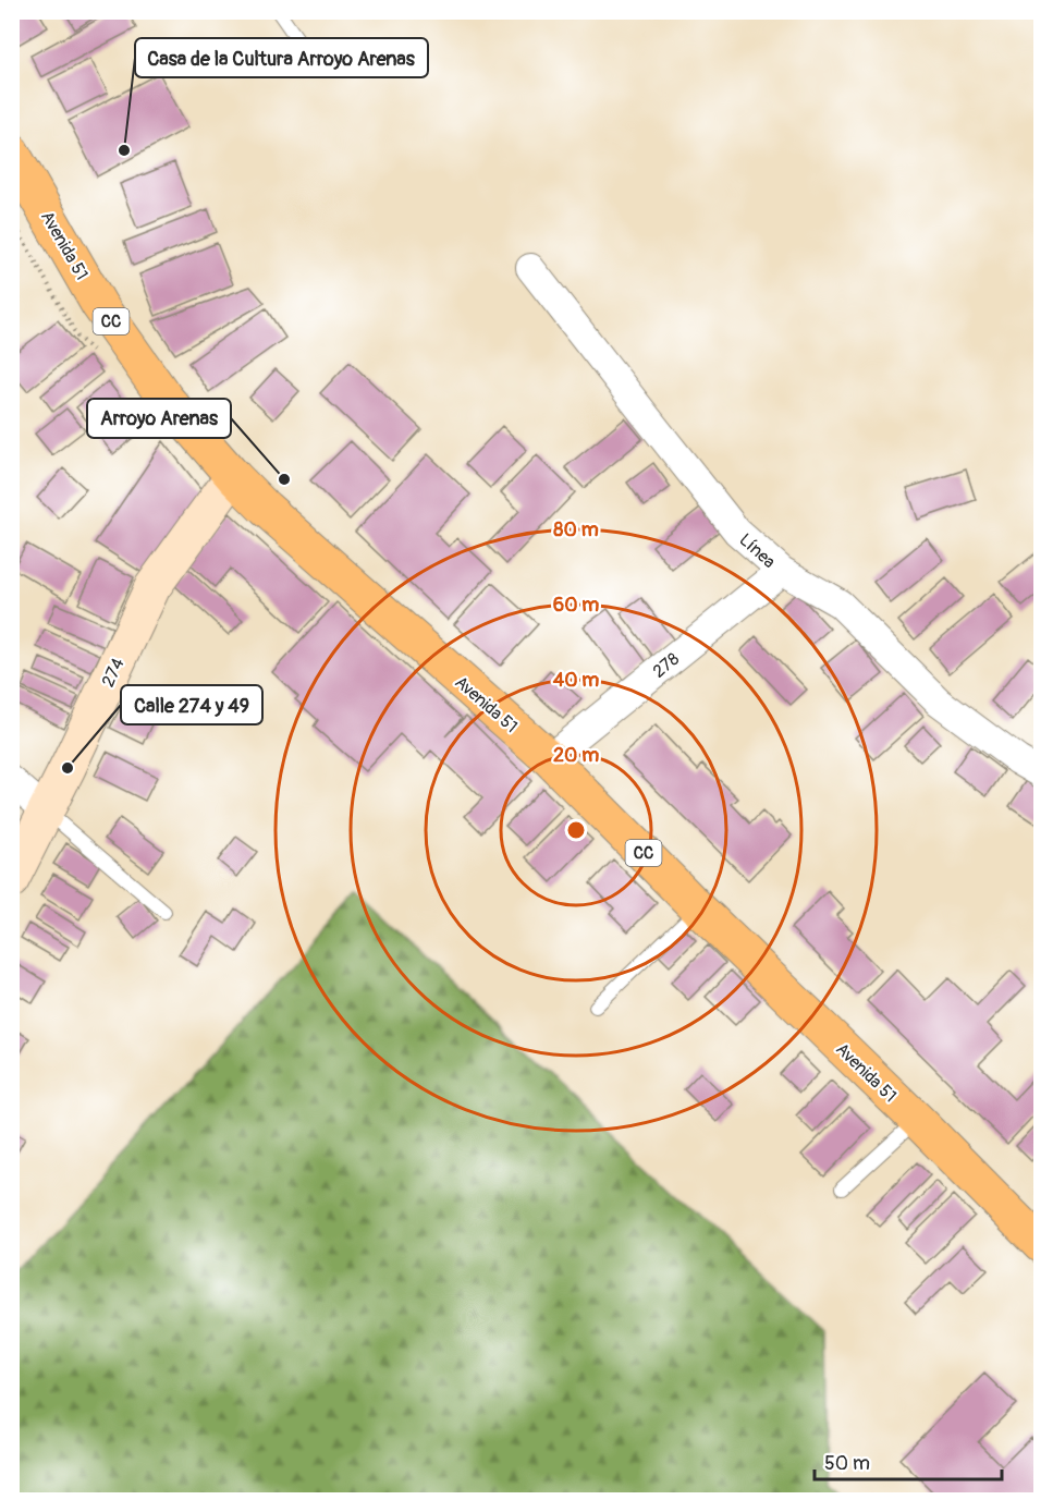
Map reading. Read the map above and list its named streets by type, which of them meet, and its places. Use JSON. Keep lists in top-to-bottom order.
{
  "streets": {
    "main road": ["Avenida 51", "CC"],
    "street": ["Línea", "278", "274"]
  },
  "crossings": [
    ["Avenida 51", "278"],
    ["Avenida 51", "274"],
    ["Línea", "278"]
  ],
  "places": ["Casa de la Cultura Arroyo Arenas", "Arroyo Arenas", "Calle 274 y 49"],
  "scale_bar": "50 m",
  "rings": [
    "80 m",
    "60 m",
    "40 m",
    "20 m"
  ]
}
